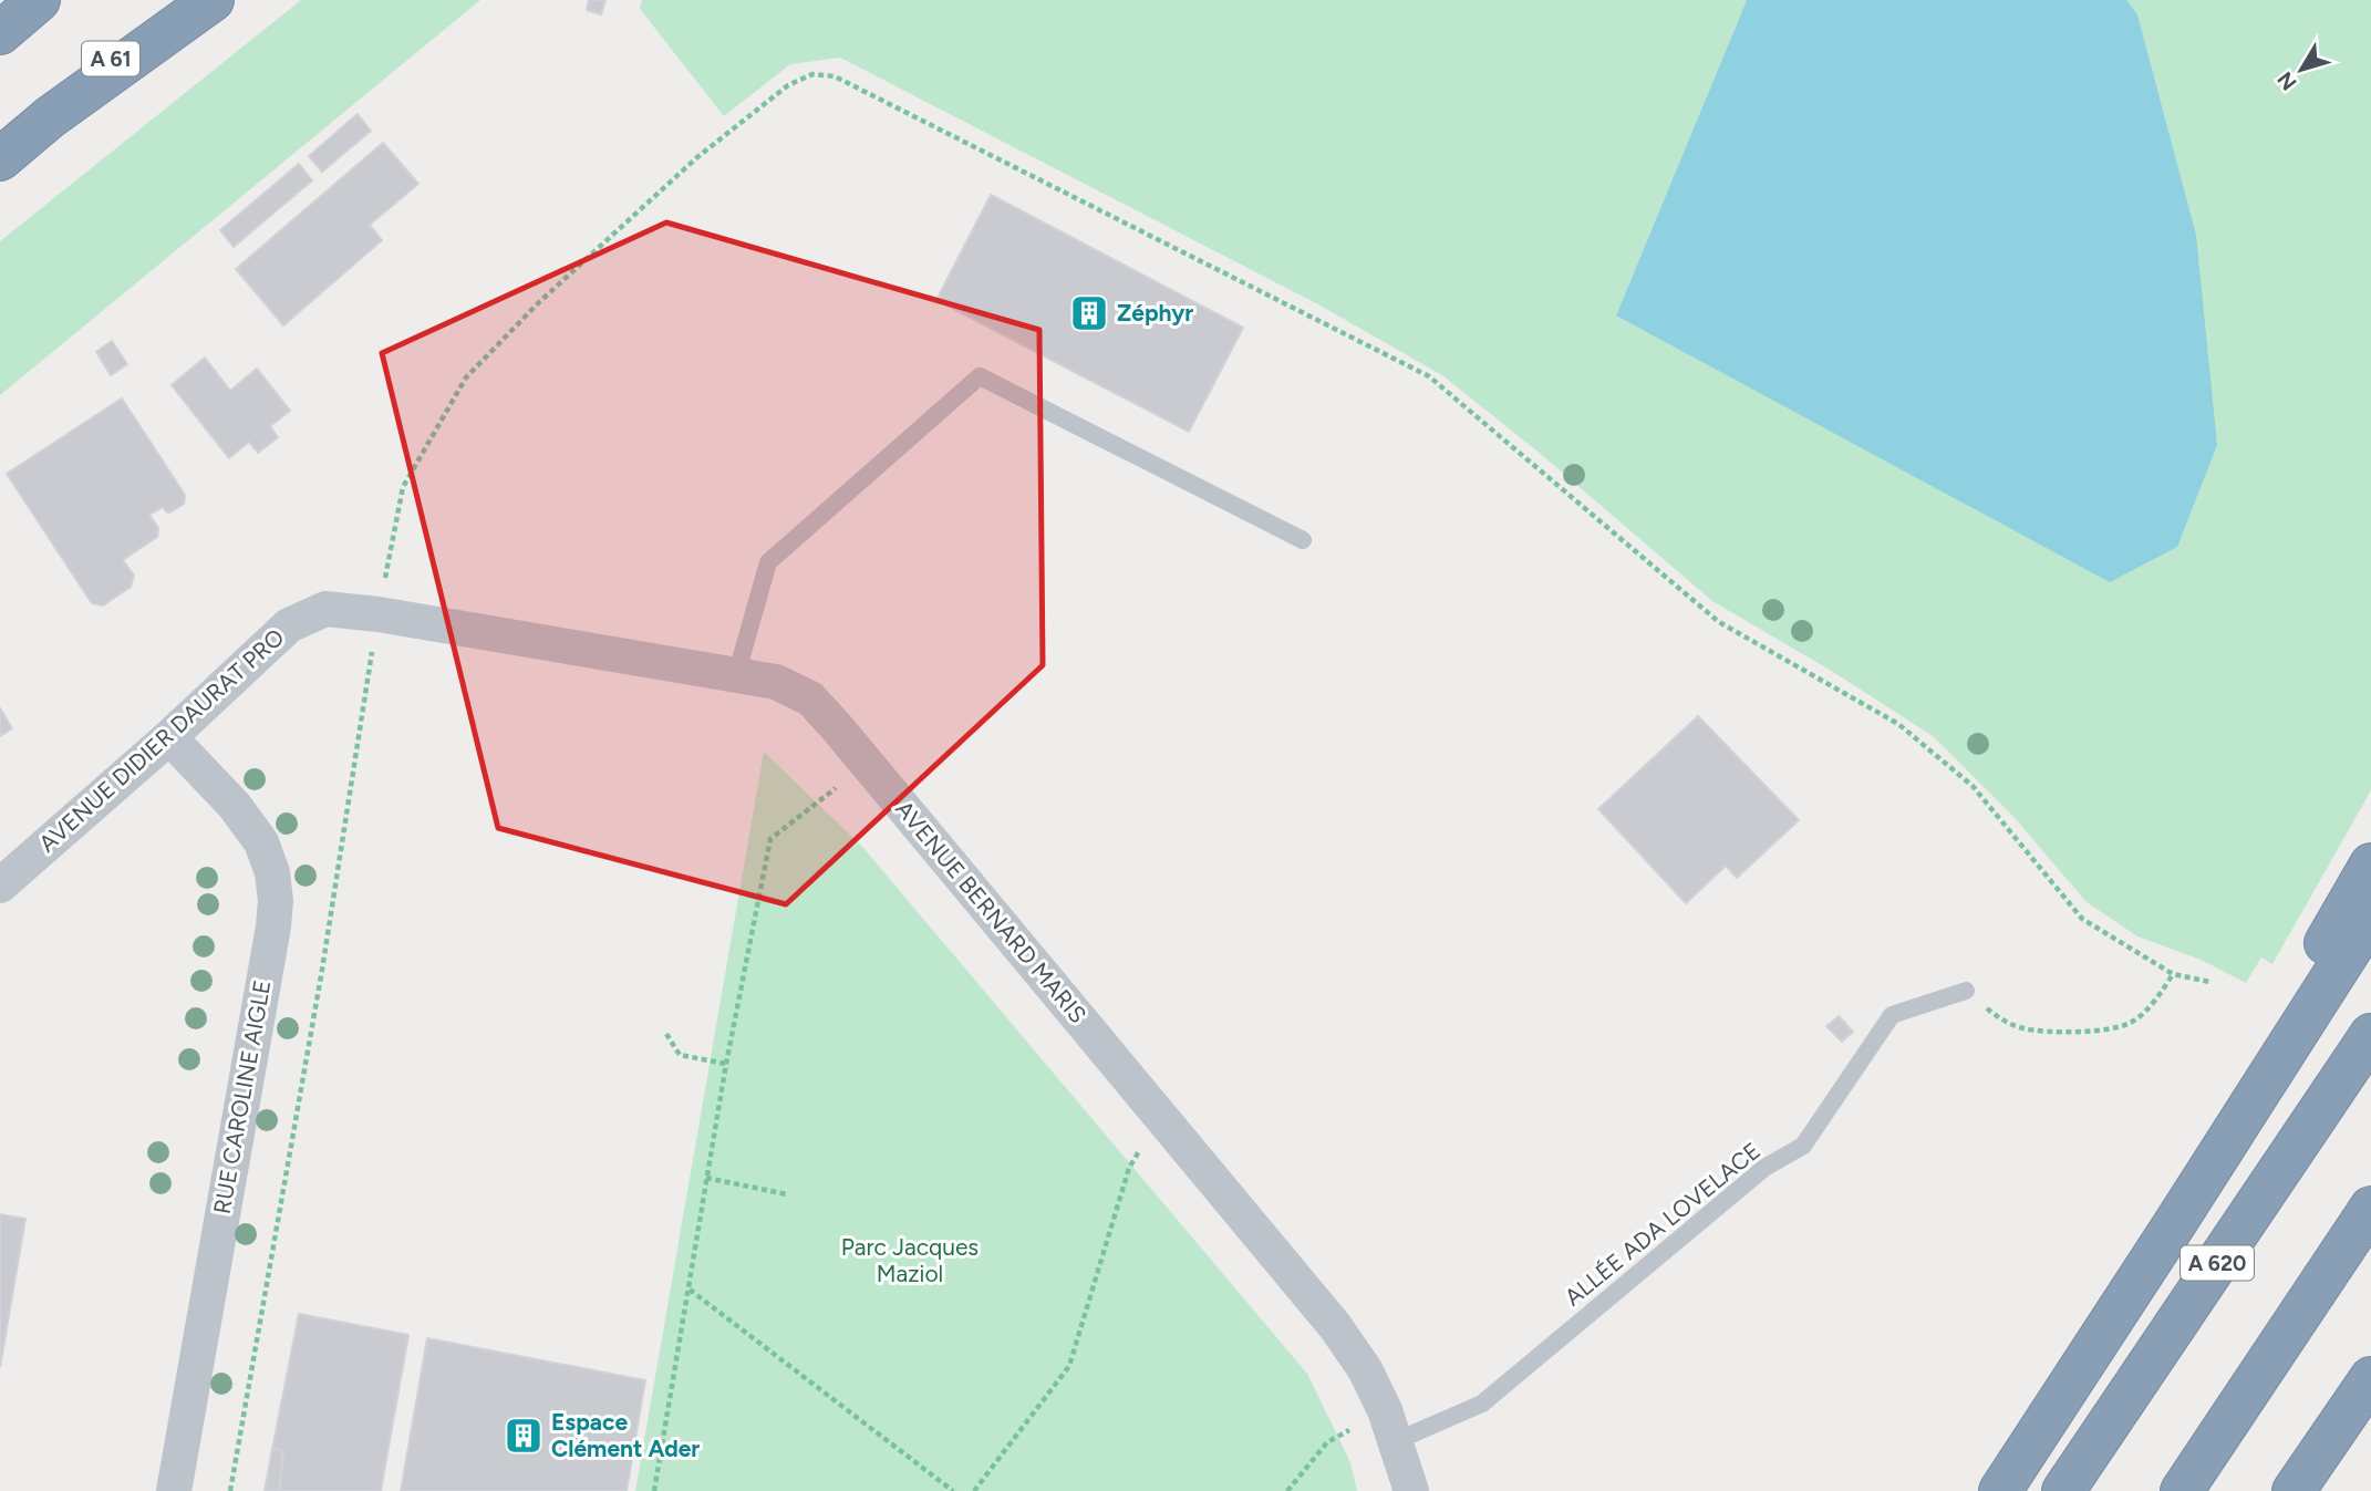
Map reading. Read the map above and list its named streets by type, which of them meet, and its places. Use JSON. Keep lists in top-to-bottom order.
{
  "streets": {
    "highway": ["A 61", "A 620"],
    "street": ["AVENUE DIDIER DAURAT PRO", "AVENUE BERNARD MARIS", "RUE CAROLINE AIGLE"],
    "lane": ["ALLÉE ADA LOVELACE"]
  },
  "crossings": [
    ["AVENUE DIDIER DAURAT PRO", "AVENUE BERNARD MARIS"],
    ["AVENUE DIDIER DAURAT PRO", "RUE CAROLINE AIGLE"],
    ["AVENUE BERNARD MARIS", "ALLÉE ADA LOVELACE"]
  ],
  "parks": ["Parc Jacques Maziol"],
  "places": {
    "building": ["Zéphyr", "Espace Clément Ader"]
  },
  "north": "bottom left"
}
